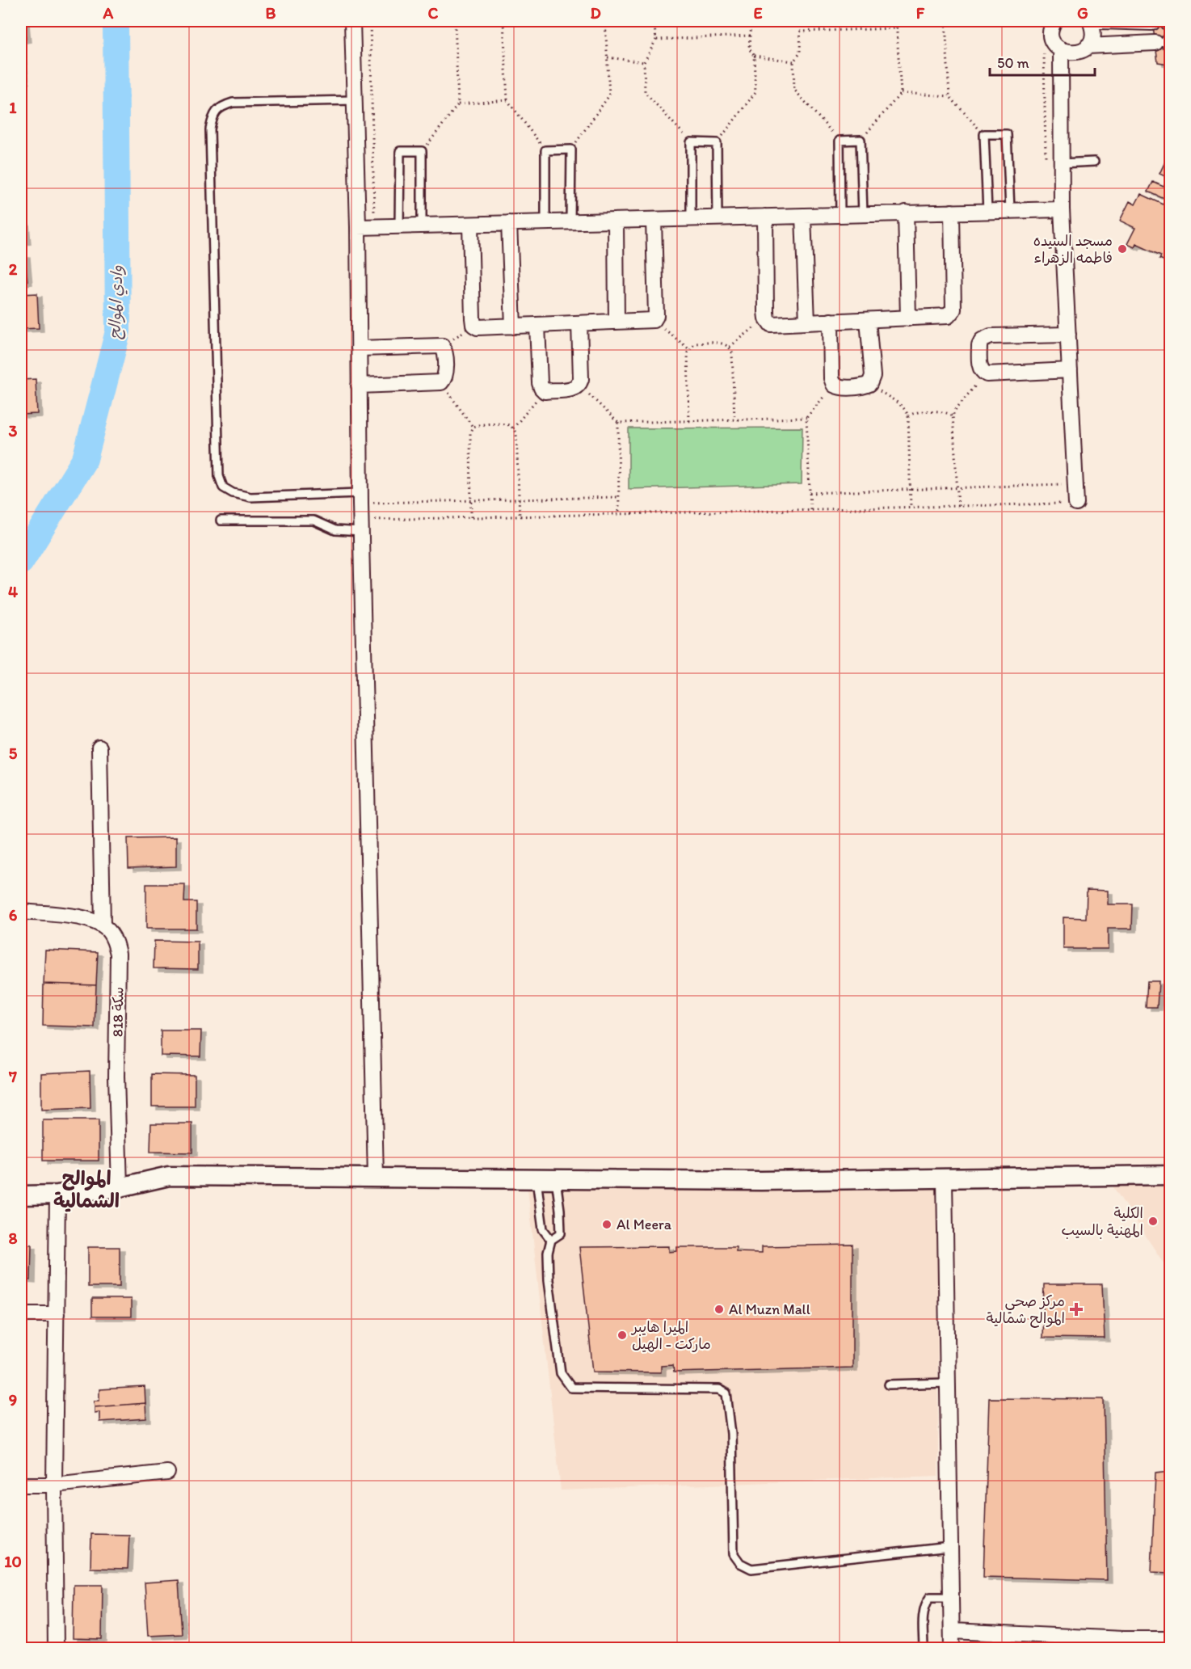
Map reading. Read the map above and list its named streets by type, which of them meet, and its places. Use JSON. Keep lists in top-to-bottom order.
{
  "streets": {
    "street": ["سكة 818"]
  },
  "districts": ["الموالح الشمالية"],
  "water": ["وادي الموالح"],
  "places": {
    "other": [
      "مسجد السيده فاطمه الزهراء",
      "الكلية المهنية بالسيب",
      "Al Meera",
      "Al Muzn Mall",
      "الميرا هايبر ماركت - الهيل"
    ],
    "health": ["مركز صحي الموالح شمالية"]
  },
  "scale_bar": "50 m",
  "grid": {
    "columns": [
      "A",
      "B",
      "C",
      "D",
      "E",
      "F",
      "G"
    ],
    "rows": [
      "1",
      "2",
      "3",
      "4",
      "5",
      "6",
      "7",
      "8",
      "9",
      "10"
    ]
  }
}
